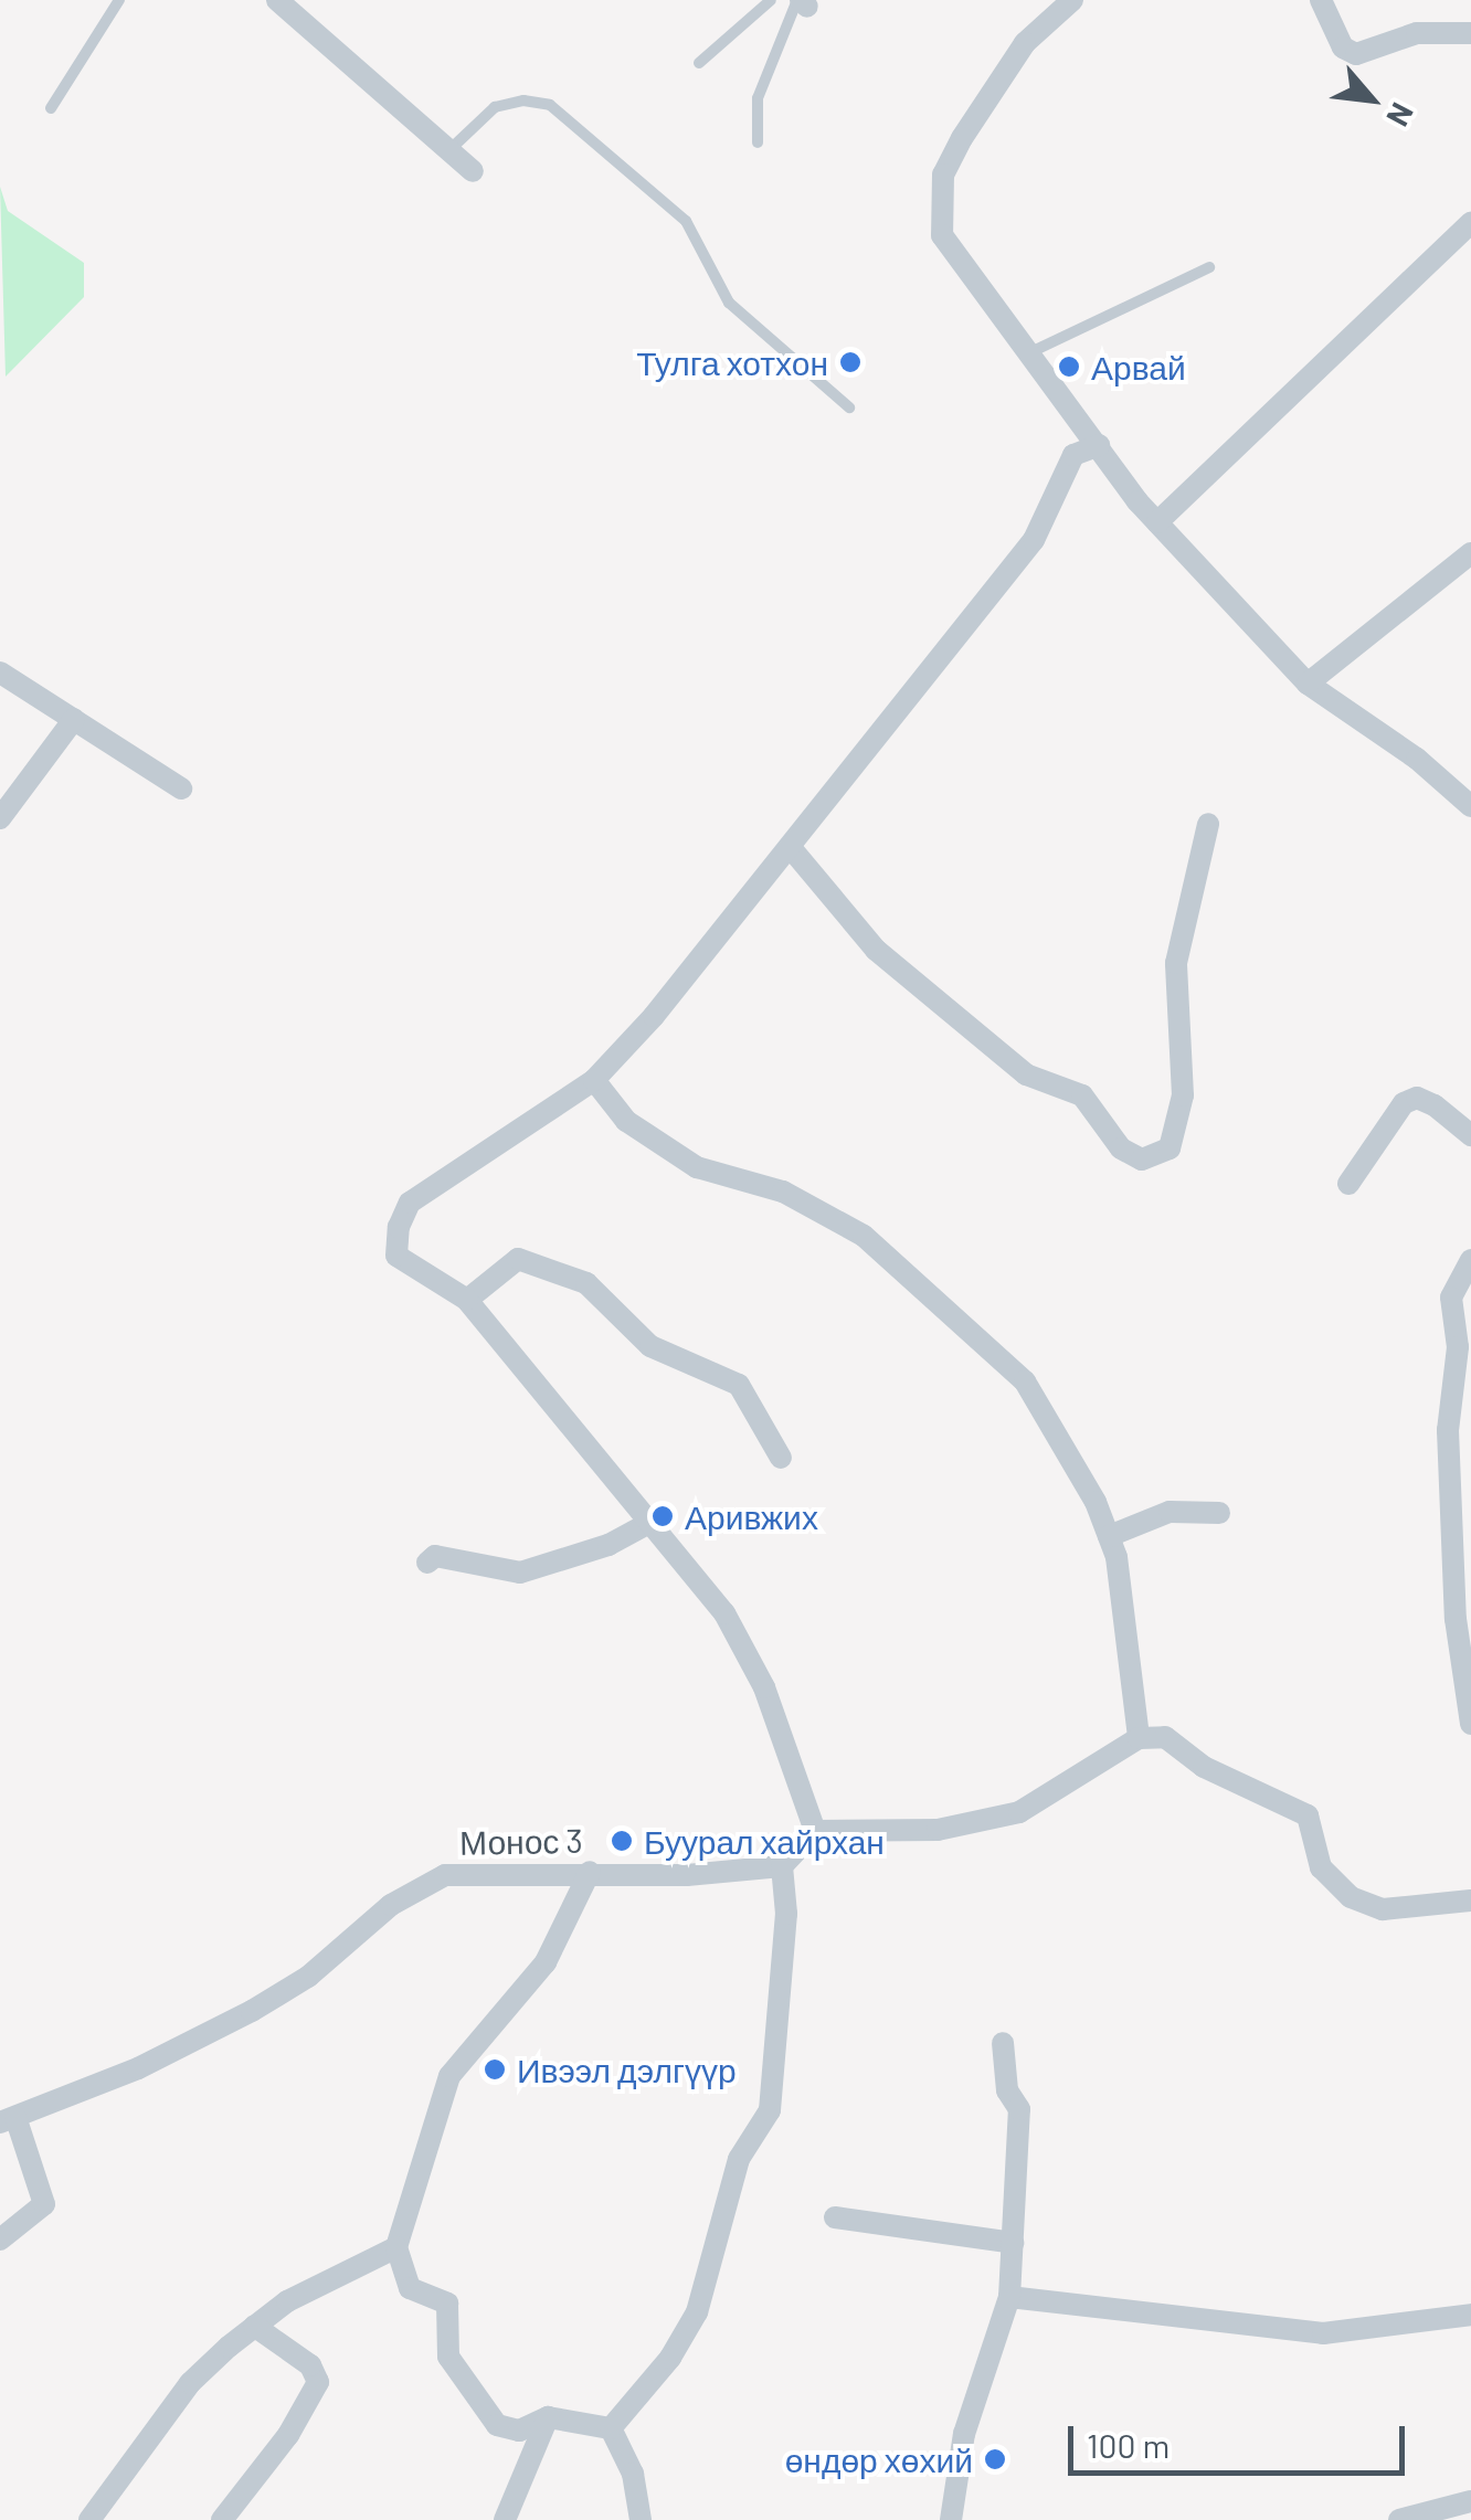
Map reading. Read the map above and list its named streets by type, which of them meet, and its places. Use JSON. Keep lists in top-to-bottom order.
{
  "streets": {
    "street": ["Монос 3"]
  },
  "places": [
    "Тулга хотхон",
    "Арвай",
    "Аривжих",
    "Буурал хайрхан",
    "Ивээл дэлгүүр",
    "өндөр хөхий"
  ],
  "scale_bar": "100 m",
  "north": "bottom right"
}
